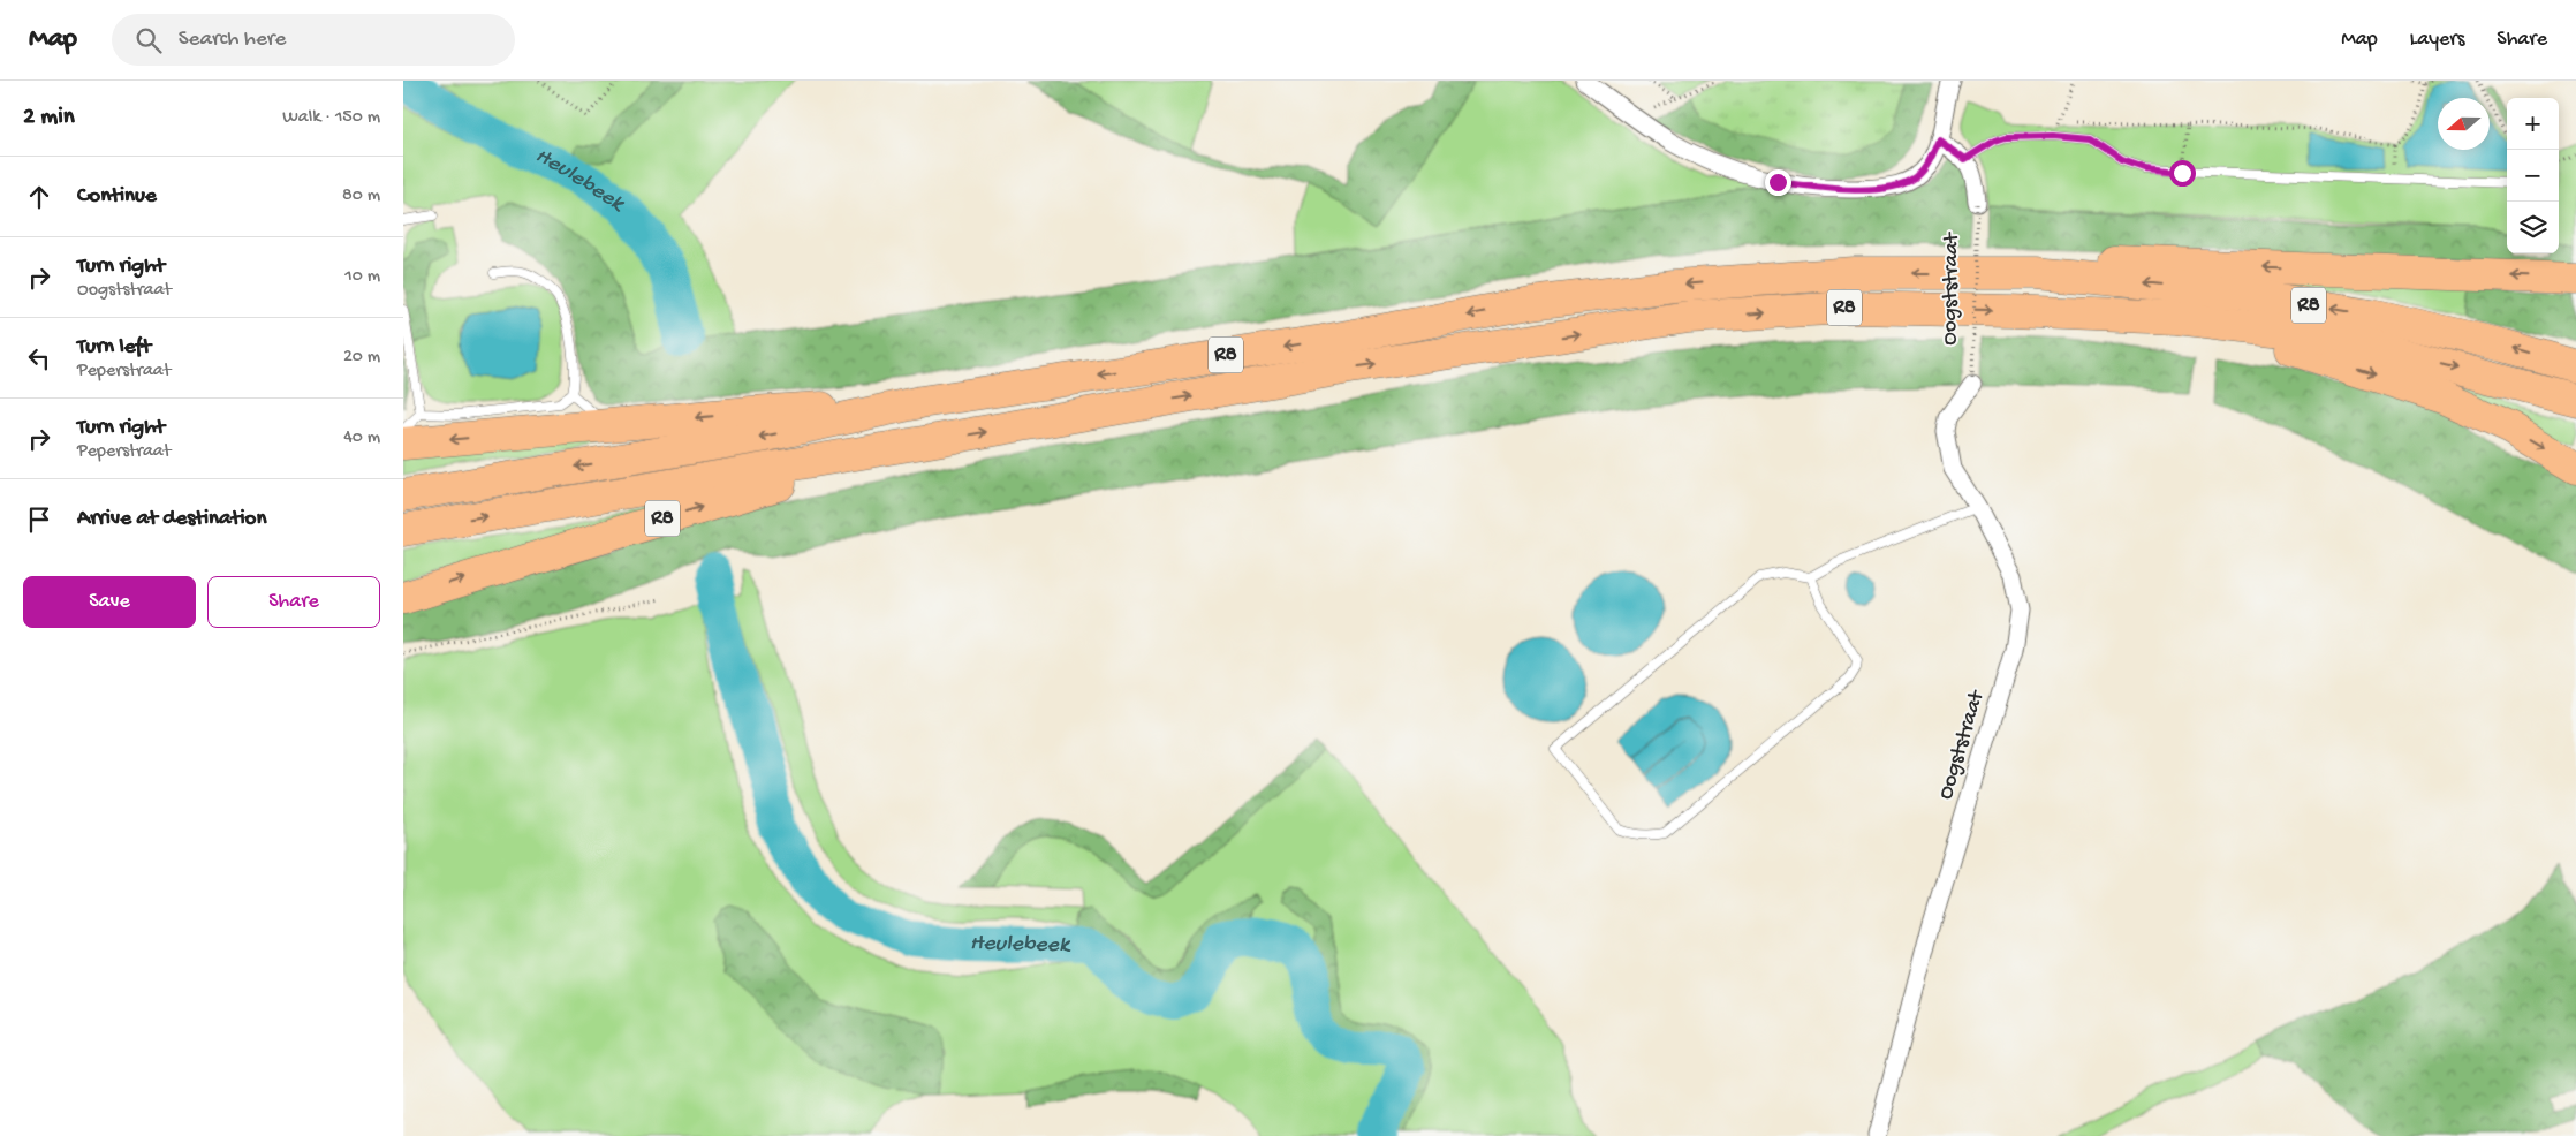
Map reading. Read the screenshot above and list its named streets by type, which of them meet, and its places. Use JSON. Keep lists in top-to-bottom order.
{
  "streets": {
    "highway": ["R8"],
    "street": ["Oogststraat"]
  },
  "water": ["Heulebeek"],
  "north": "left",
  "page": {
    "header": "Map",
    "search": "Search here",
    "nav": ["Map", "Layers", "Share"],
    "heading": ["2 min", "Walk · 150 m"],
    "map_buttons": ["+", "−"],
    "list": [
      ["Continue", "80 m"],
      ["Turn right", "Oogststraat", "10 m"],
      ["Turn left", "Peperstraat", "20 m"],
      ["Turn right", "Peperstraat", "40 m"],
      "Arrive at destination"
    ],
    "buttons": ["Save", "Share"]
  }
}
